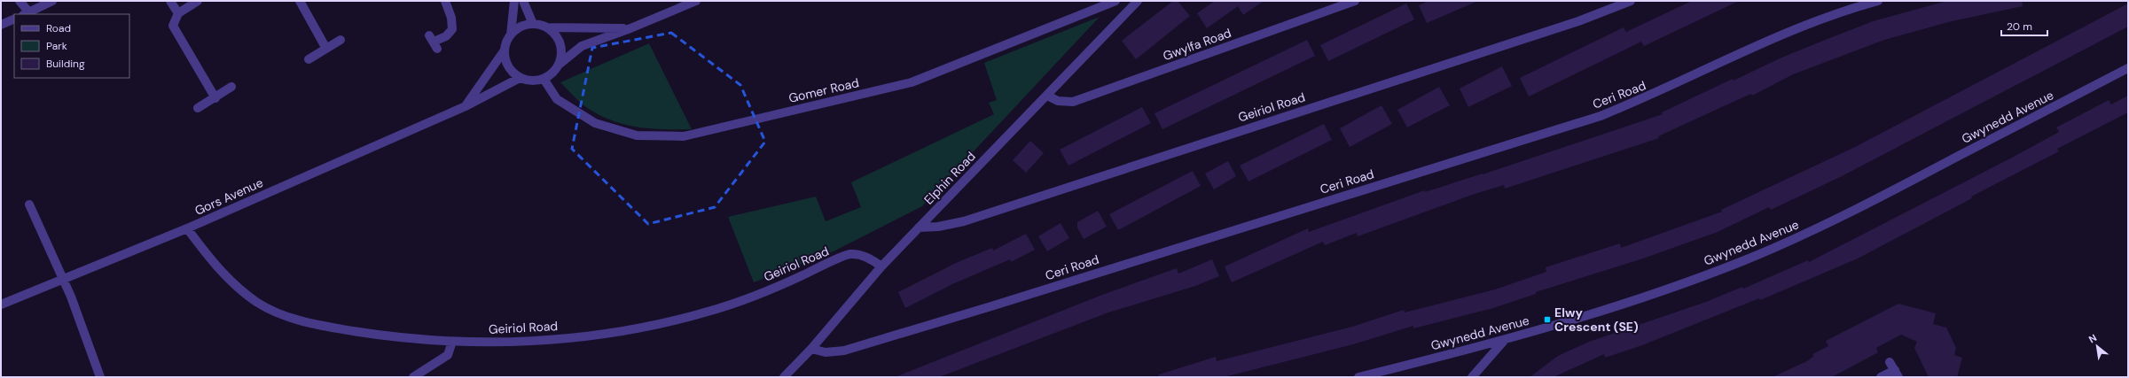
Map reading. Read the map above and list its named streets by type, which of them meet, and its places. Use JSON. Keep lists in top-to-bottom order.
{
  "streets": {
    "street": [
      "Gwylfa Road",
      "Gomer Road",
      "Ceri Road",
      "Geiriol Road",
      "Gwynedd Avenue",
      "Elphin Road",
      "Gors Avenue"
    ]
  },
  "crossings": [
    ["Gwylfa Road", "Elphin Road"],
    ["Gomer Road", "Gors Avenue"],
    ["Ceri Road", "Elphin Road"],
    ["Geiriol Road", "Elphin Road"],
    ["Geiriol Road", "Gors Avenue"]
  ],
  "places": {
    "transit": ["Elwy Crescent (SE)"]
  },
  "legend": ["Road", "Park", "Building"],
  "scale_bar": "20 m",
  "north": "top left"
}
